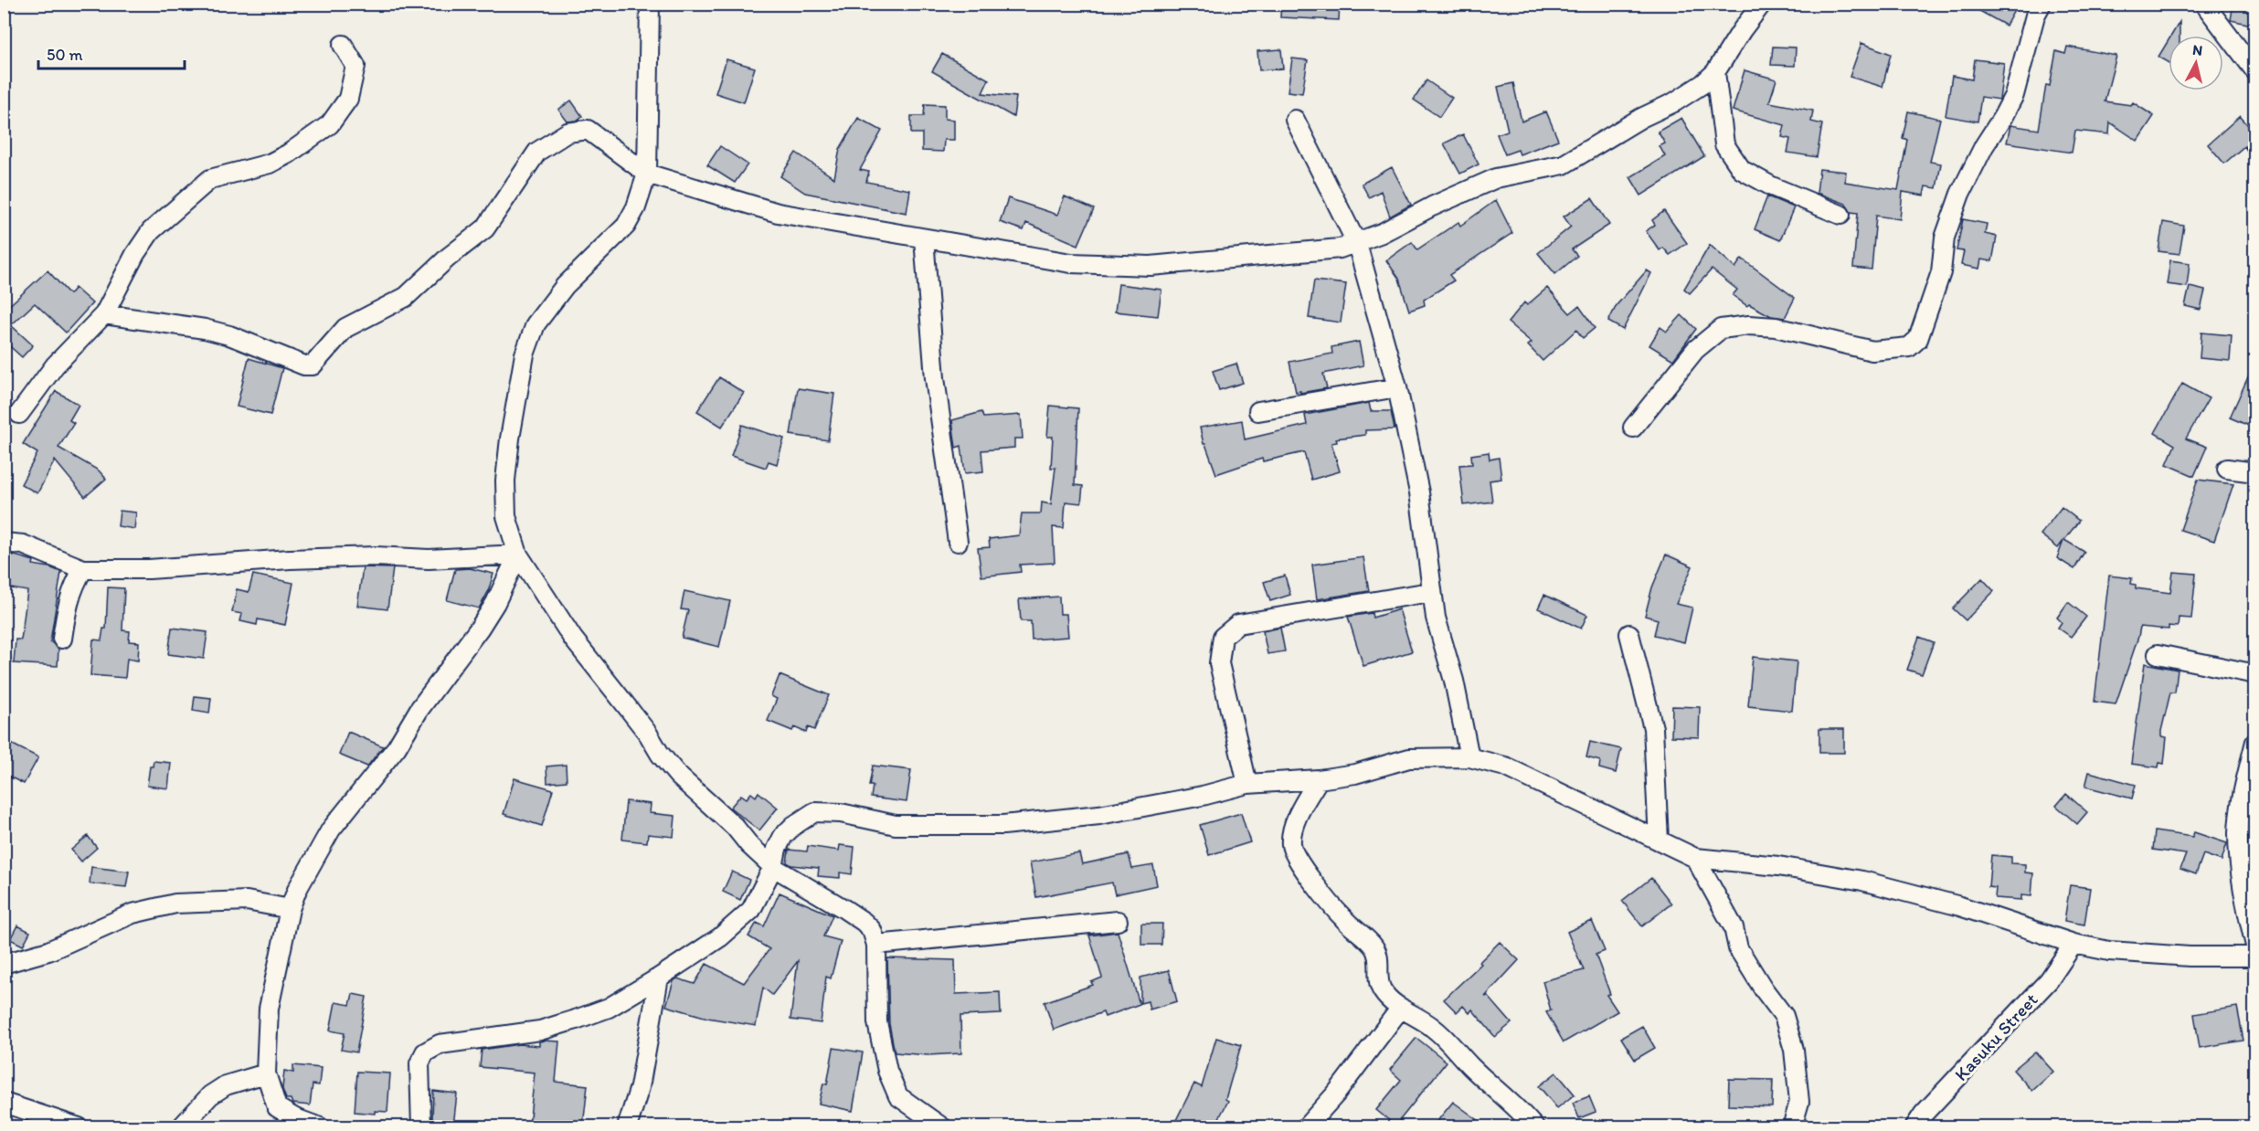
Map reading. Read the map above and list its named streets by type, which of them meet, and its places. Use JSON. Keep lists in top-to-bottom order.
{
  "streets": {
    "street": ["Kasuku Street"]
  },
  "scale_bar": "50 m",
  "north": "top"
}
